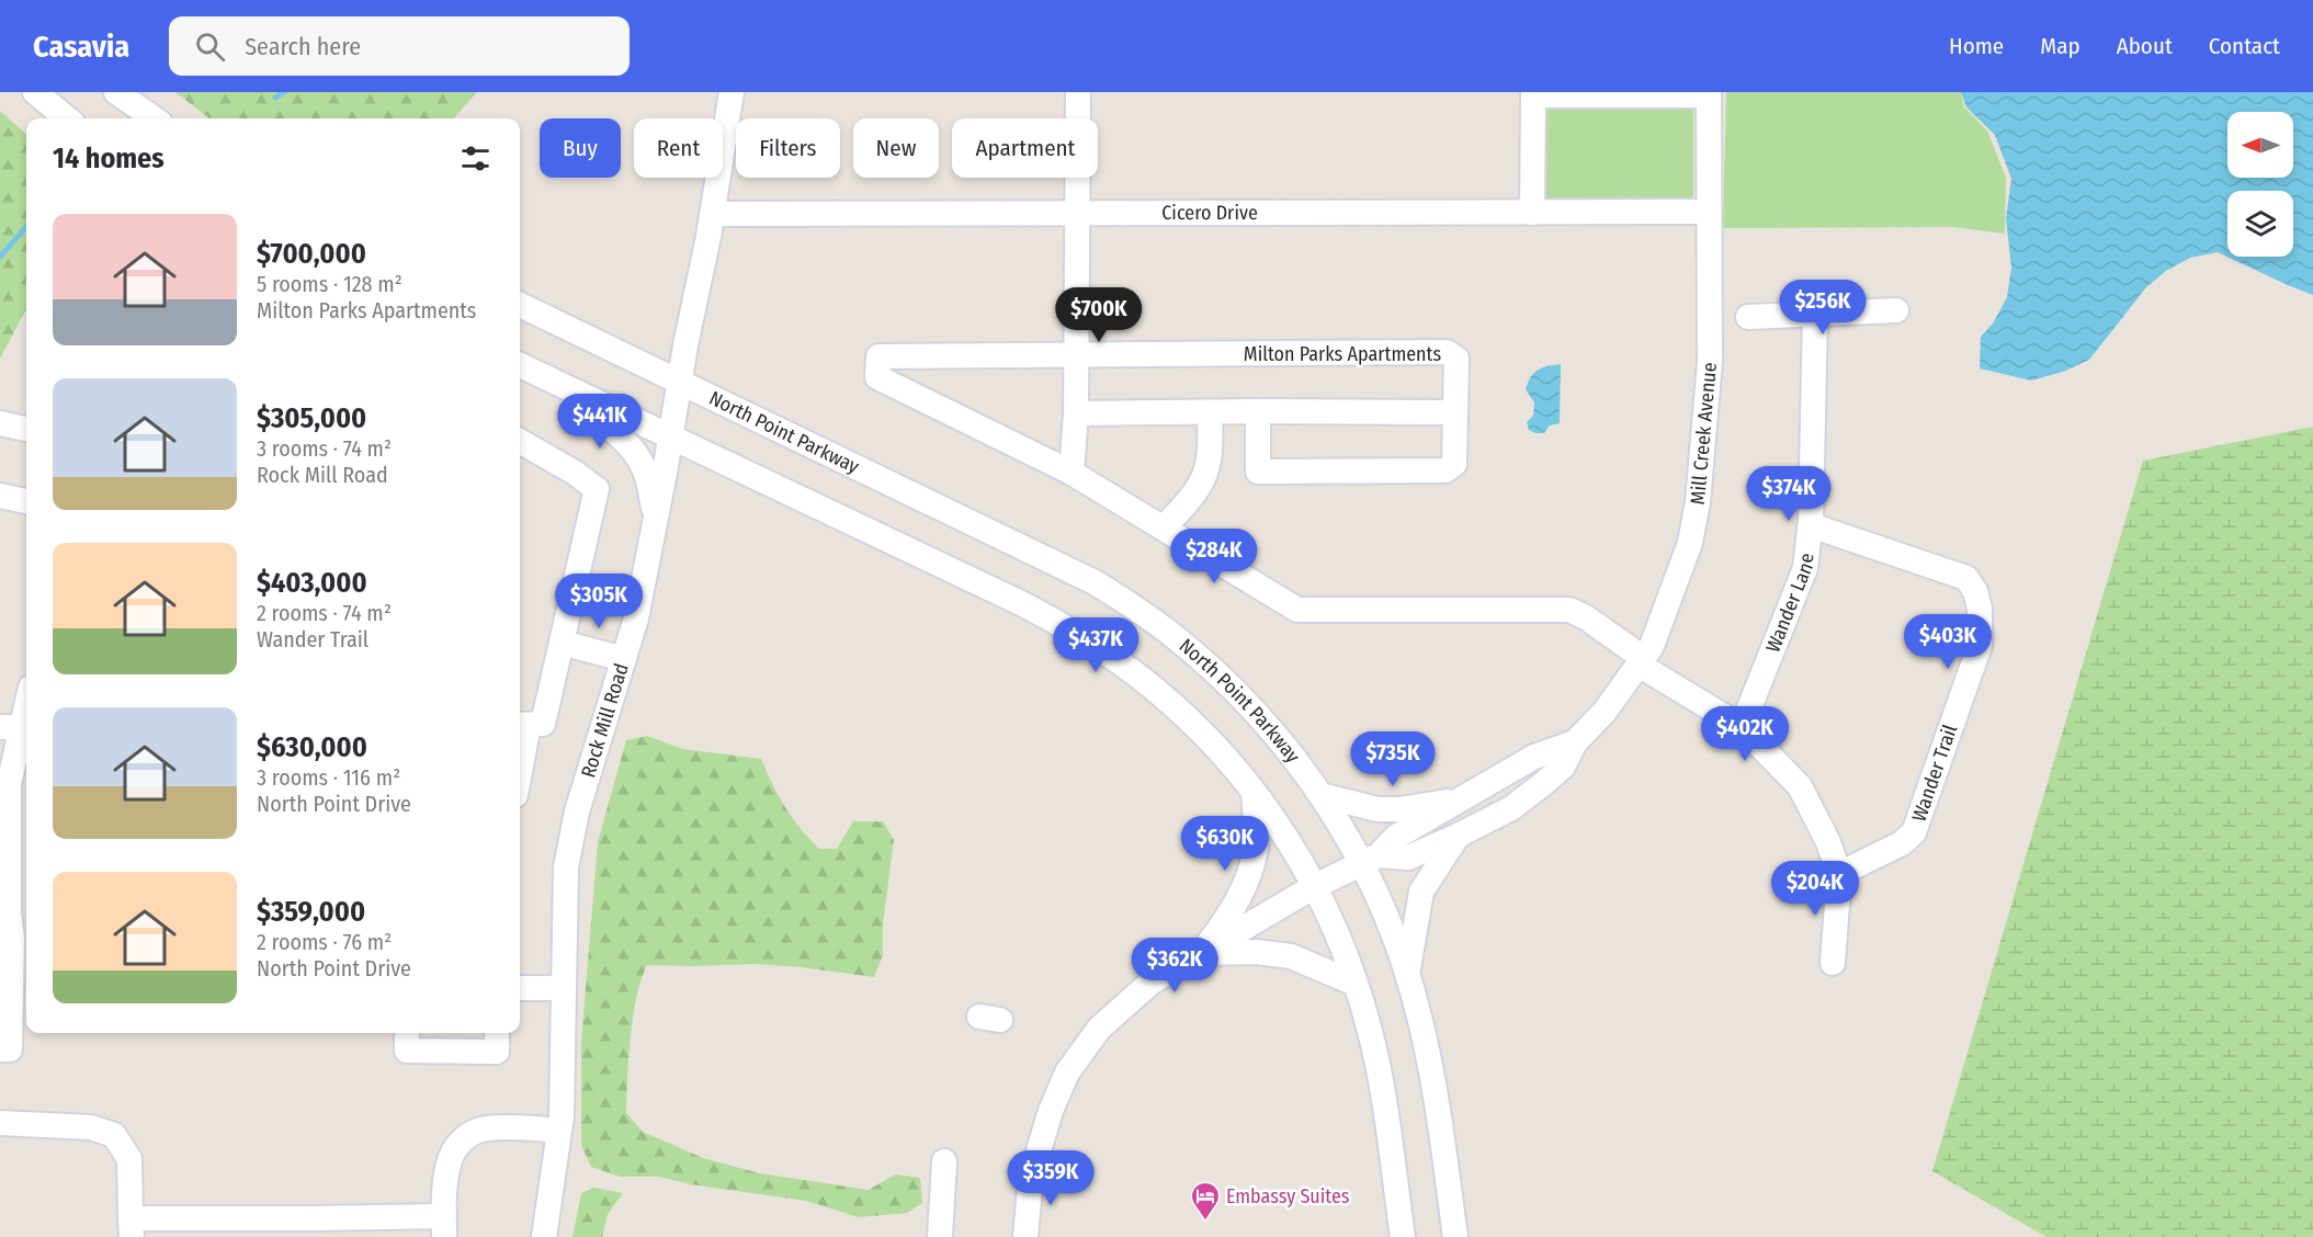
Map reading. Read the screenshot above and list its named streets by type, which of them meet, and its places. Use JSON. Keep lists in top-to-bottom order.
{
  "streets": {
    "street": [
      "Cicero Drive",
      "Milton Parks Apartments",
      "North Point Parkway",
      "Mill Creek Avenue",
      "Wander Lane",
      "Rock Mill Road",
      "Wander Trail"
    ]
  },
  "crossings": [
    ["Cicero Drive", "Mill Creek Avenue"],
    ["Cicero Drive", "Rock Mill Road"],
    ["Milton Parks Apartments", "Mill Creek Avenue"],
    ["North Point Parkway", "Mill Creek Avenue"],
    ["North Point Parkway", "Rock Mill Road"],
    ["Wander Lane", "Wander Trail"]
  ],
  "places": {
    "hotel": ["Embassy Suites"]
  },
  "north": "left",
  "page": {
    "header": "Casavia",
    "search": "Search here",
    "nav": [
      "Home",
      "Map",
      "About",
      "Contact"
    ],
    "chip": [
      "Buy",
      "Rent",
      "Filters",
      "New",
      "Apartment"
    ],
    "heading": "14 homes",
    "list": [
      {
        "name": "$700,000",
        "note": "5 rooms · 128 m² · Milton Parks Apartments"
      },
      {
        "name": "$305,000",
        "note": "3 rooms · 74 m² · Rock Mill Road"
      },
      {
        "name": "$403,000",
        "note": "2 rooms · 74 m² · Wander Trail"
      },
      {
        "name": "$630,000",
        "note": "3 rooms · 116 m² · North Point Drive"
      },
      {
        "name": "$359,000",
        "note": "2 rooms · 76 m² · North Point Drive"
      }
    ],
    "price": [
      "$256K",
      "$700K",
      "$441K",
      "$374K",
      "$284K",
      "$305K",
      "$403K",
      "$437K",
      "$402K",
      "$735K",
      "$630K",
      "$204K",
      "$362K",
      "$359K"
    ]
  }
}
